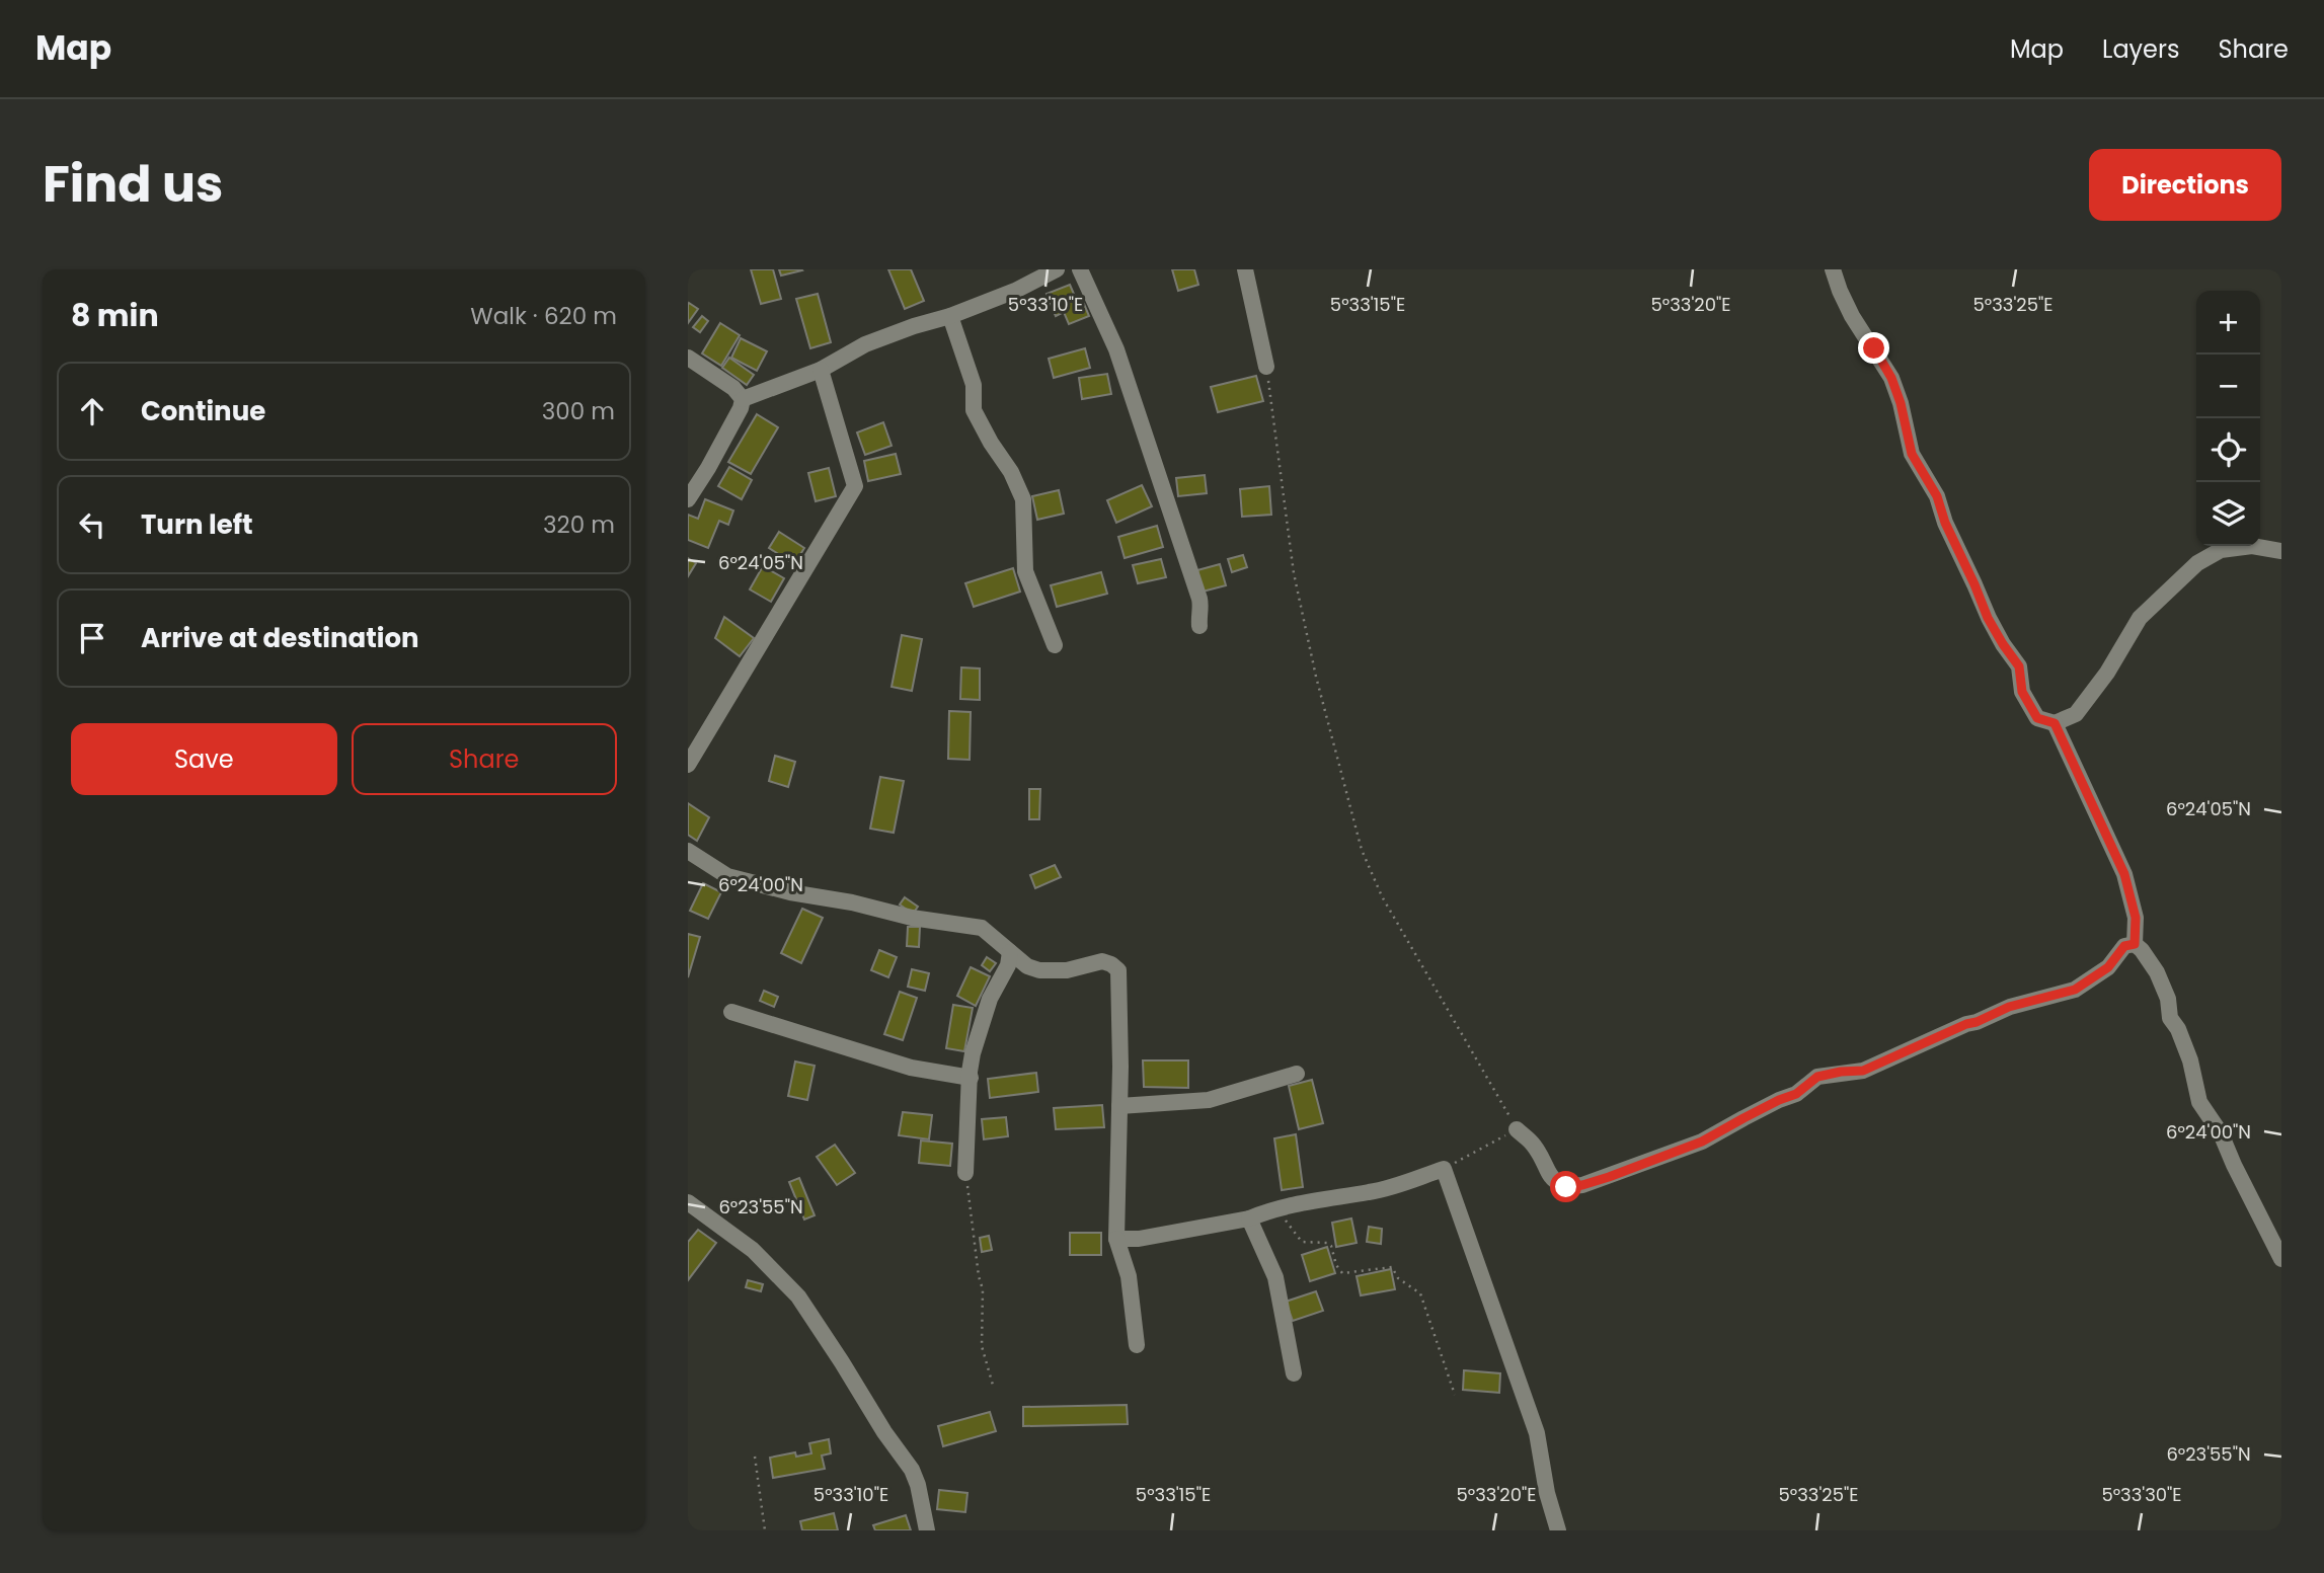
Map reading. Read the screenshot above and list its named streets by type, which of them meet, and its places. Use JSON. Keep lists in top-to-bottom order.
{
  "page": {
    "header": "Map",
    "nav": ["Map", "Layers", "Share"],
    "title": "Find us",
    "buttons": [
      "Directions",
      ["Save", "Share"]
    ],
    "heading": ["8 min", "Walk · 620 m"],
    "map_buttons": ["+", "−"],
    "list": [
      ["Continue", "300 m"],
      ["Turn left", "320 m"],
      "Arrive at destination"
    ]
  },
  "coordinates": [
    "5°33'10\"E",
    "5°33'15\"E",
    "5°33'20\"E",
    "5°33'25\"E",
    "6°24'05\"N",
    "6°24'00\"N",
    "6°23'55\"N",
    "5°33'30\"E"
  ]
}
